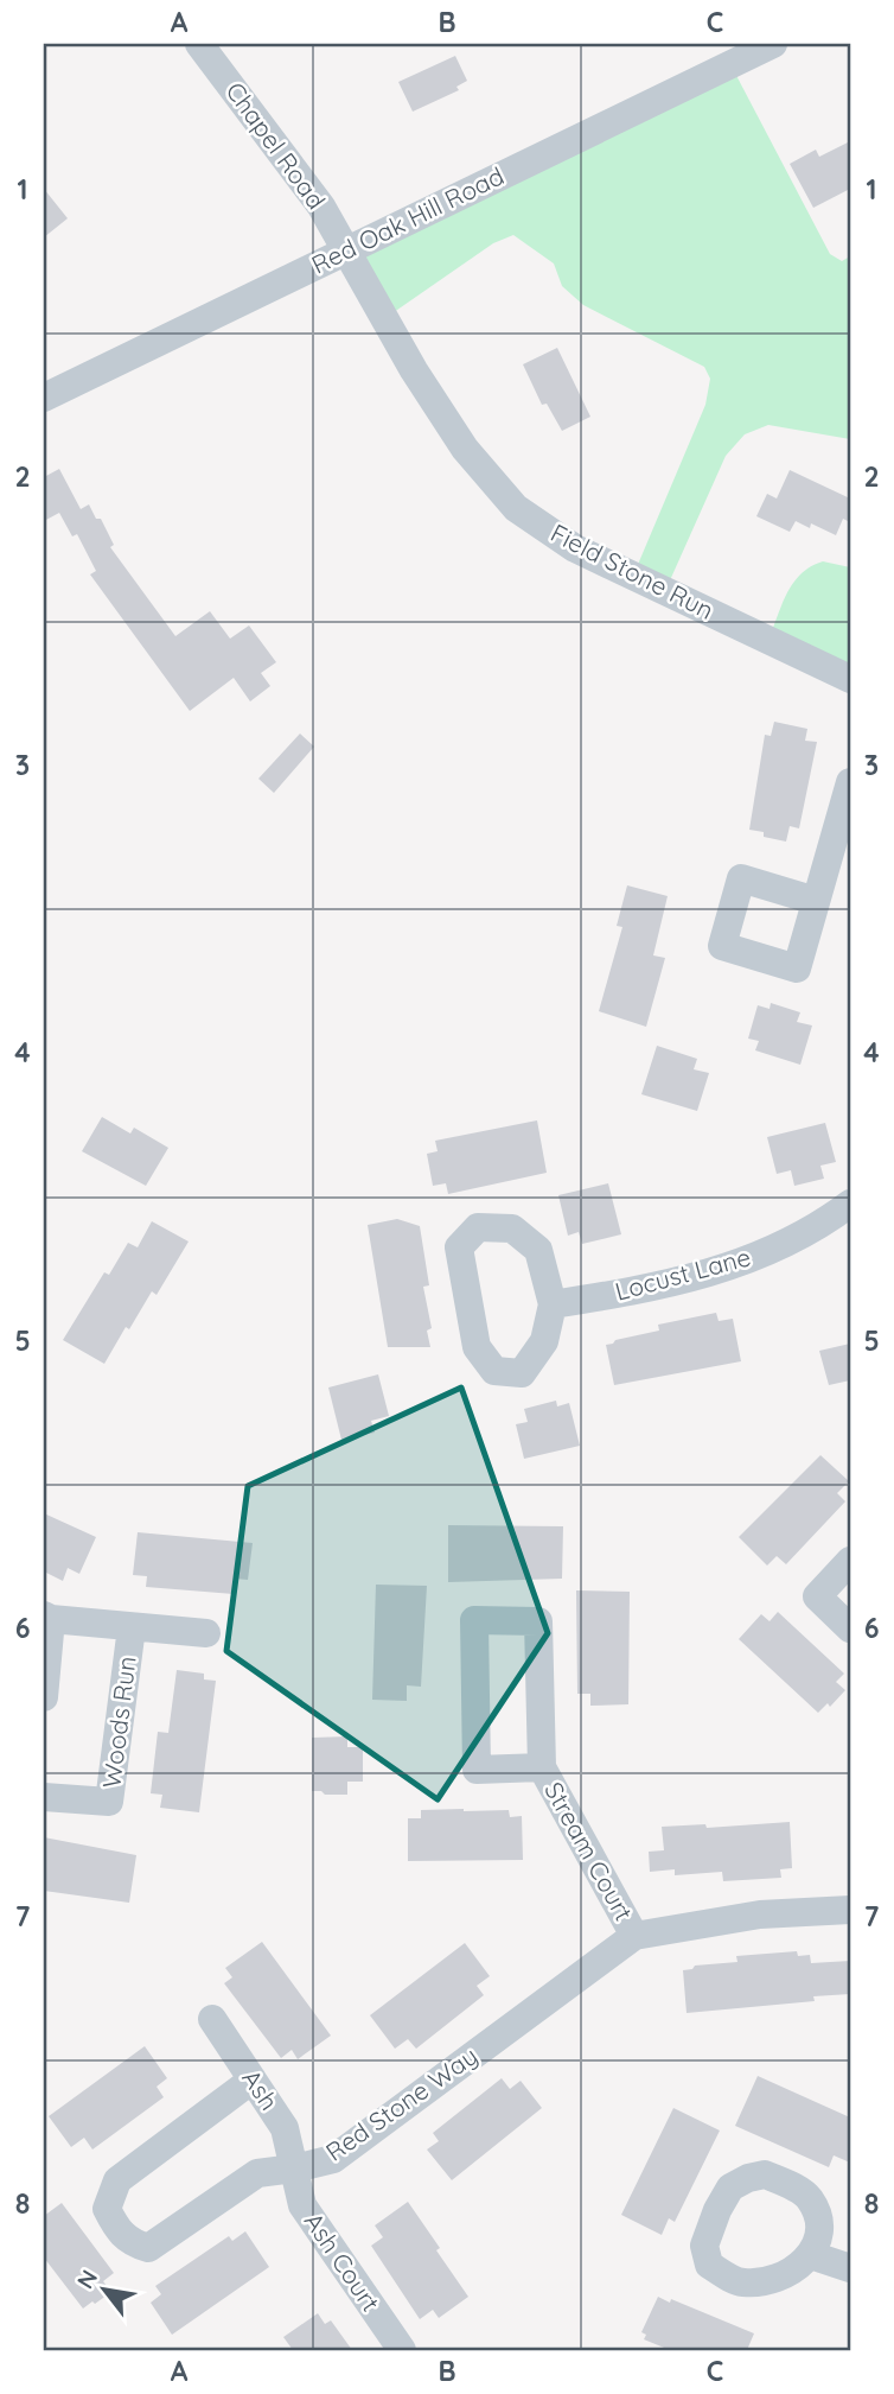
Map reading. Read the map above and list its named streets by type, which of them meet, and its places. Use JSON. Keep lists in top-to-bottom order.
{
  "streets": {
    "street": [
      "Chapel Road",
      "Red Oak Hill Road",
      "Field Stone Run",
      "Locust Lane",
      "Woods Run",
      "Stream Court",
      "Ash",
      "Red Stone Way",
      "Ash Court"
    ]
  },
  "crossings": [
    ["Chapel Road", "Red Oak Hill Road"],
    ["Chapel Road", "Field Stone Run"],
    ["Red Oak Hill Road", "Field Stone Run"],
    ["Stream Court", "Red Stone Way"],
    ["Ash", "Red Stone Way"],
    ["Ash", "Ash Court"],
    ["Red Stone Way", "Ash Court"]
  ],
  "north": "top left",
  "grid": {
    "columns": ["A", "B", "C"],
    "rows": [
      "1",
      "2",
      "3",
      "4",
      "5",
      "6",
      "7",
      "8"
    ]
  }
}
